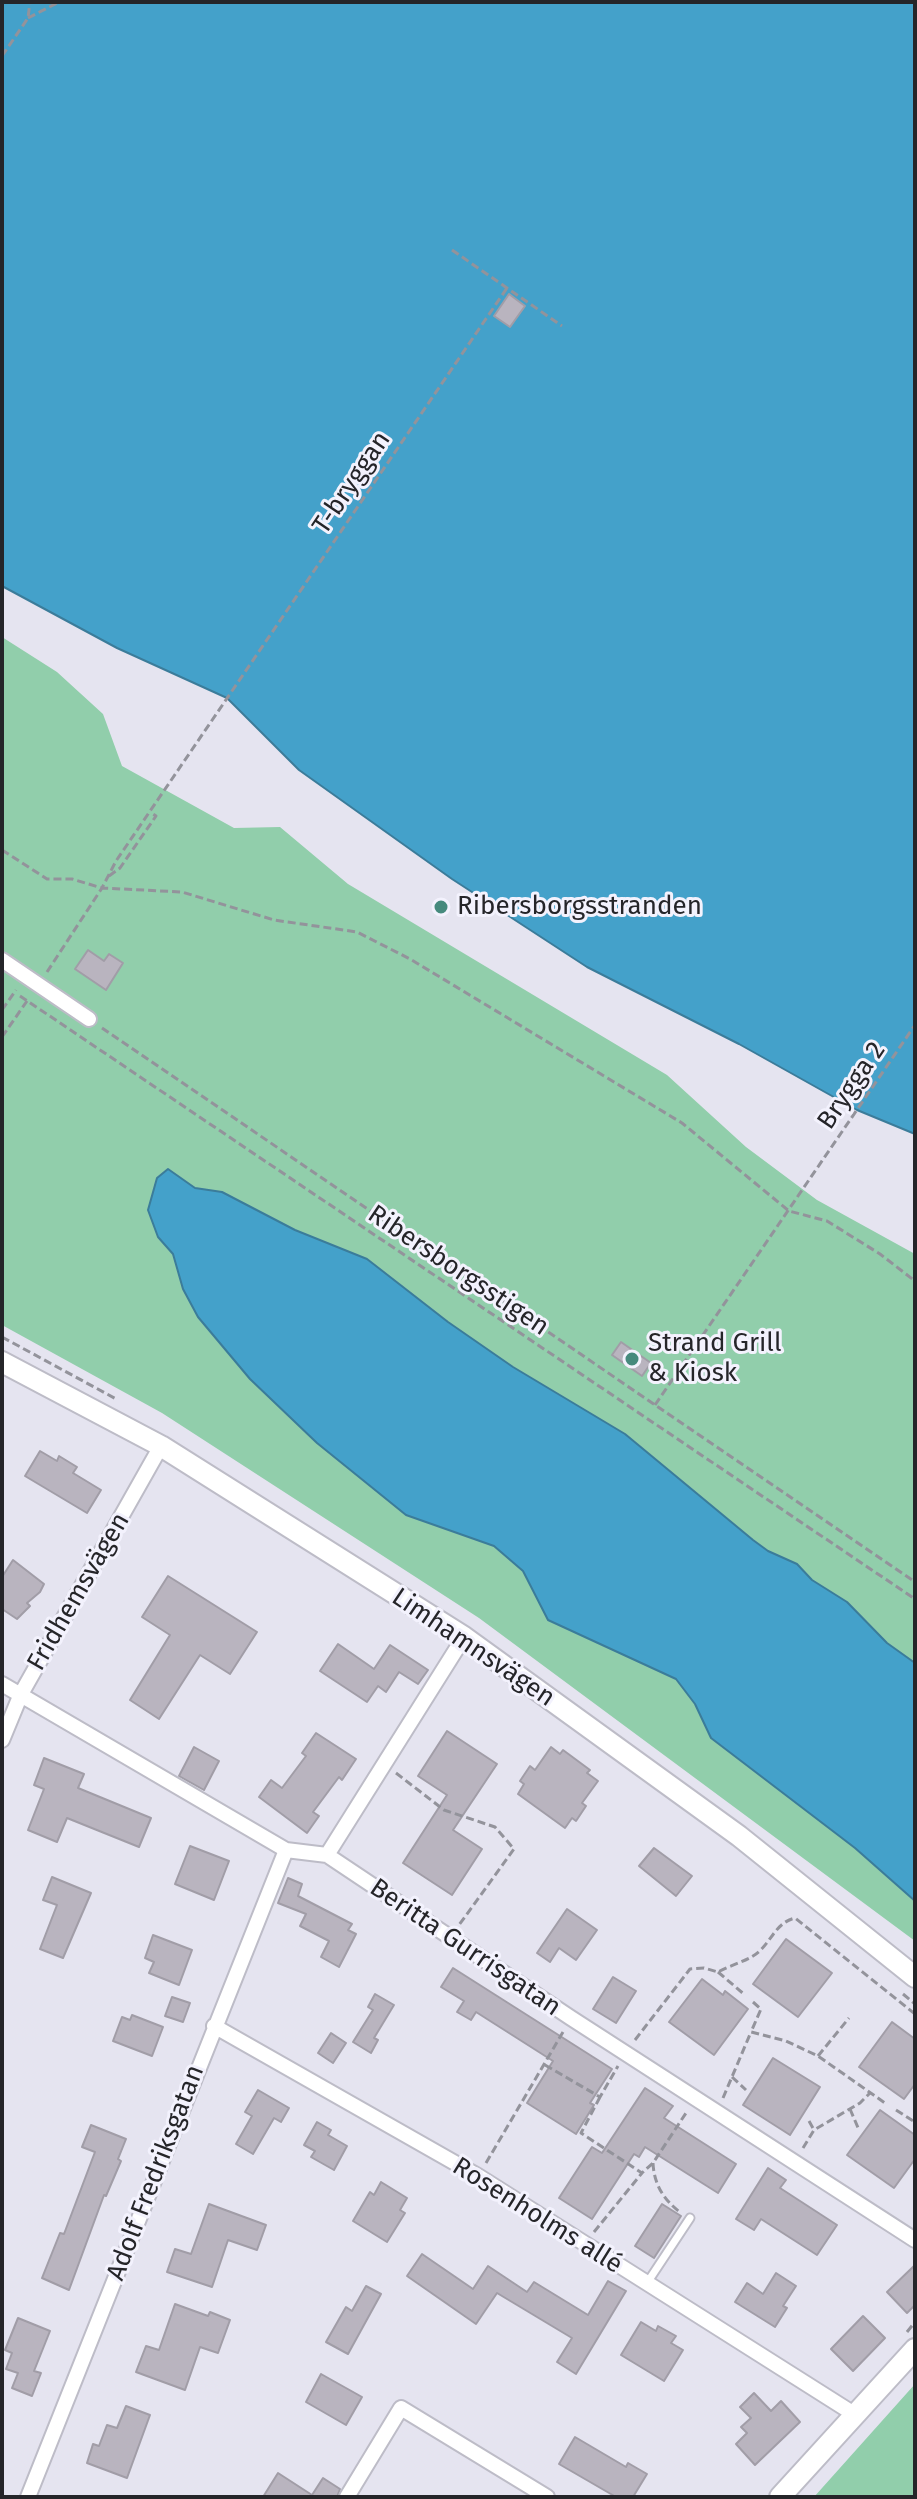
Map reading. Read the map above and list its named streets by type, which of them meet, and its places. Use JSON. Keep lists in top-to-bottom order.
{
  "streets": {
    "main road": ["Limhamnsvägen"],
    "street": [
      "Fridhemsvägen",
      "Beritta Gurrisgatan",
      "Adolf Fredriksgatan",
      "Rosenholms allé"
    ],
    "path": ["T-bryggan", "Brygga 2", "Ribersborgsstigen"]
  },
  "crossings": [
    ["Brygga 2", "Ribersborgsstigen"],
    ["Fridhemsvägen", "Limhamnsvägen"],
    ["Fridhemsvägen", "Beritta Gurrisgatan"],
    ["Beritta Gurrisgatan", "Adolf Fredriksgatan"],
    ["Adolf Fredriksgatan", "Rosenholms allé"]
  ],
  "places": ["Ribersborgsstranden", "Strand Grill & Kiosk"]
}
